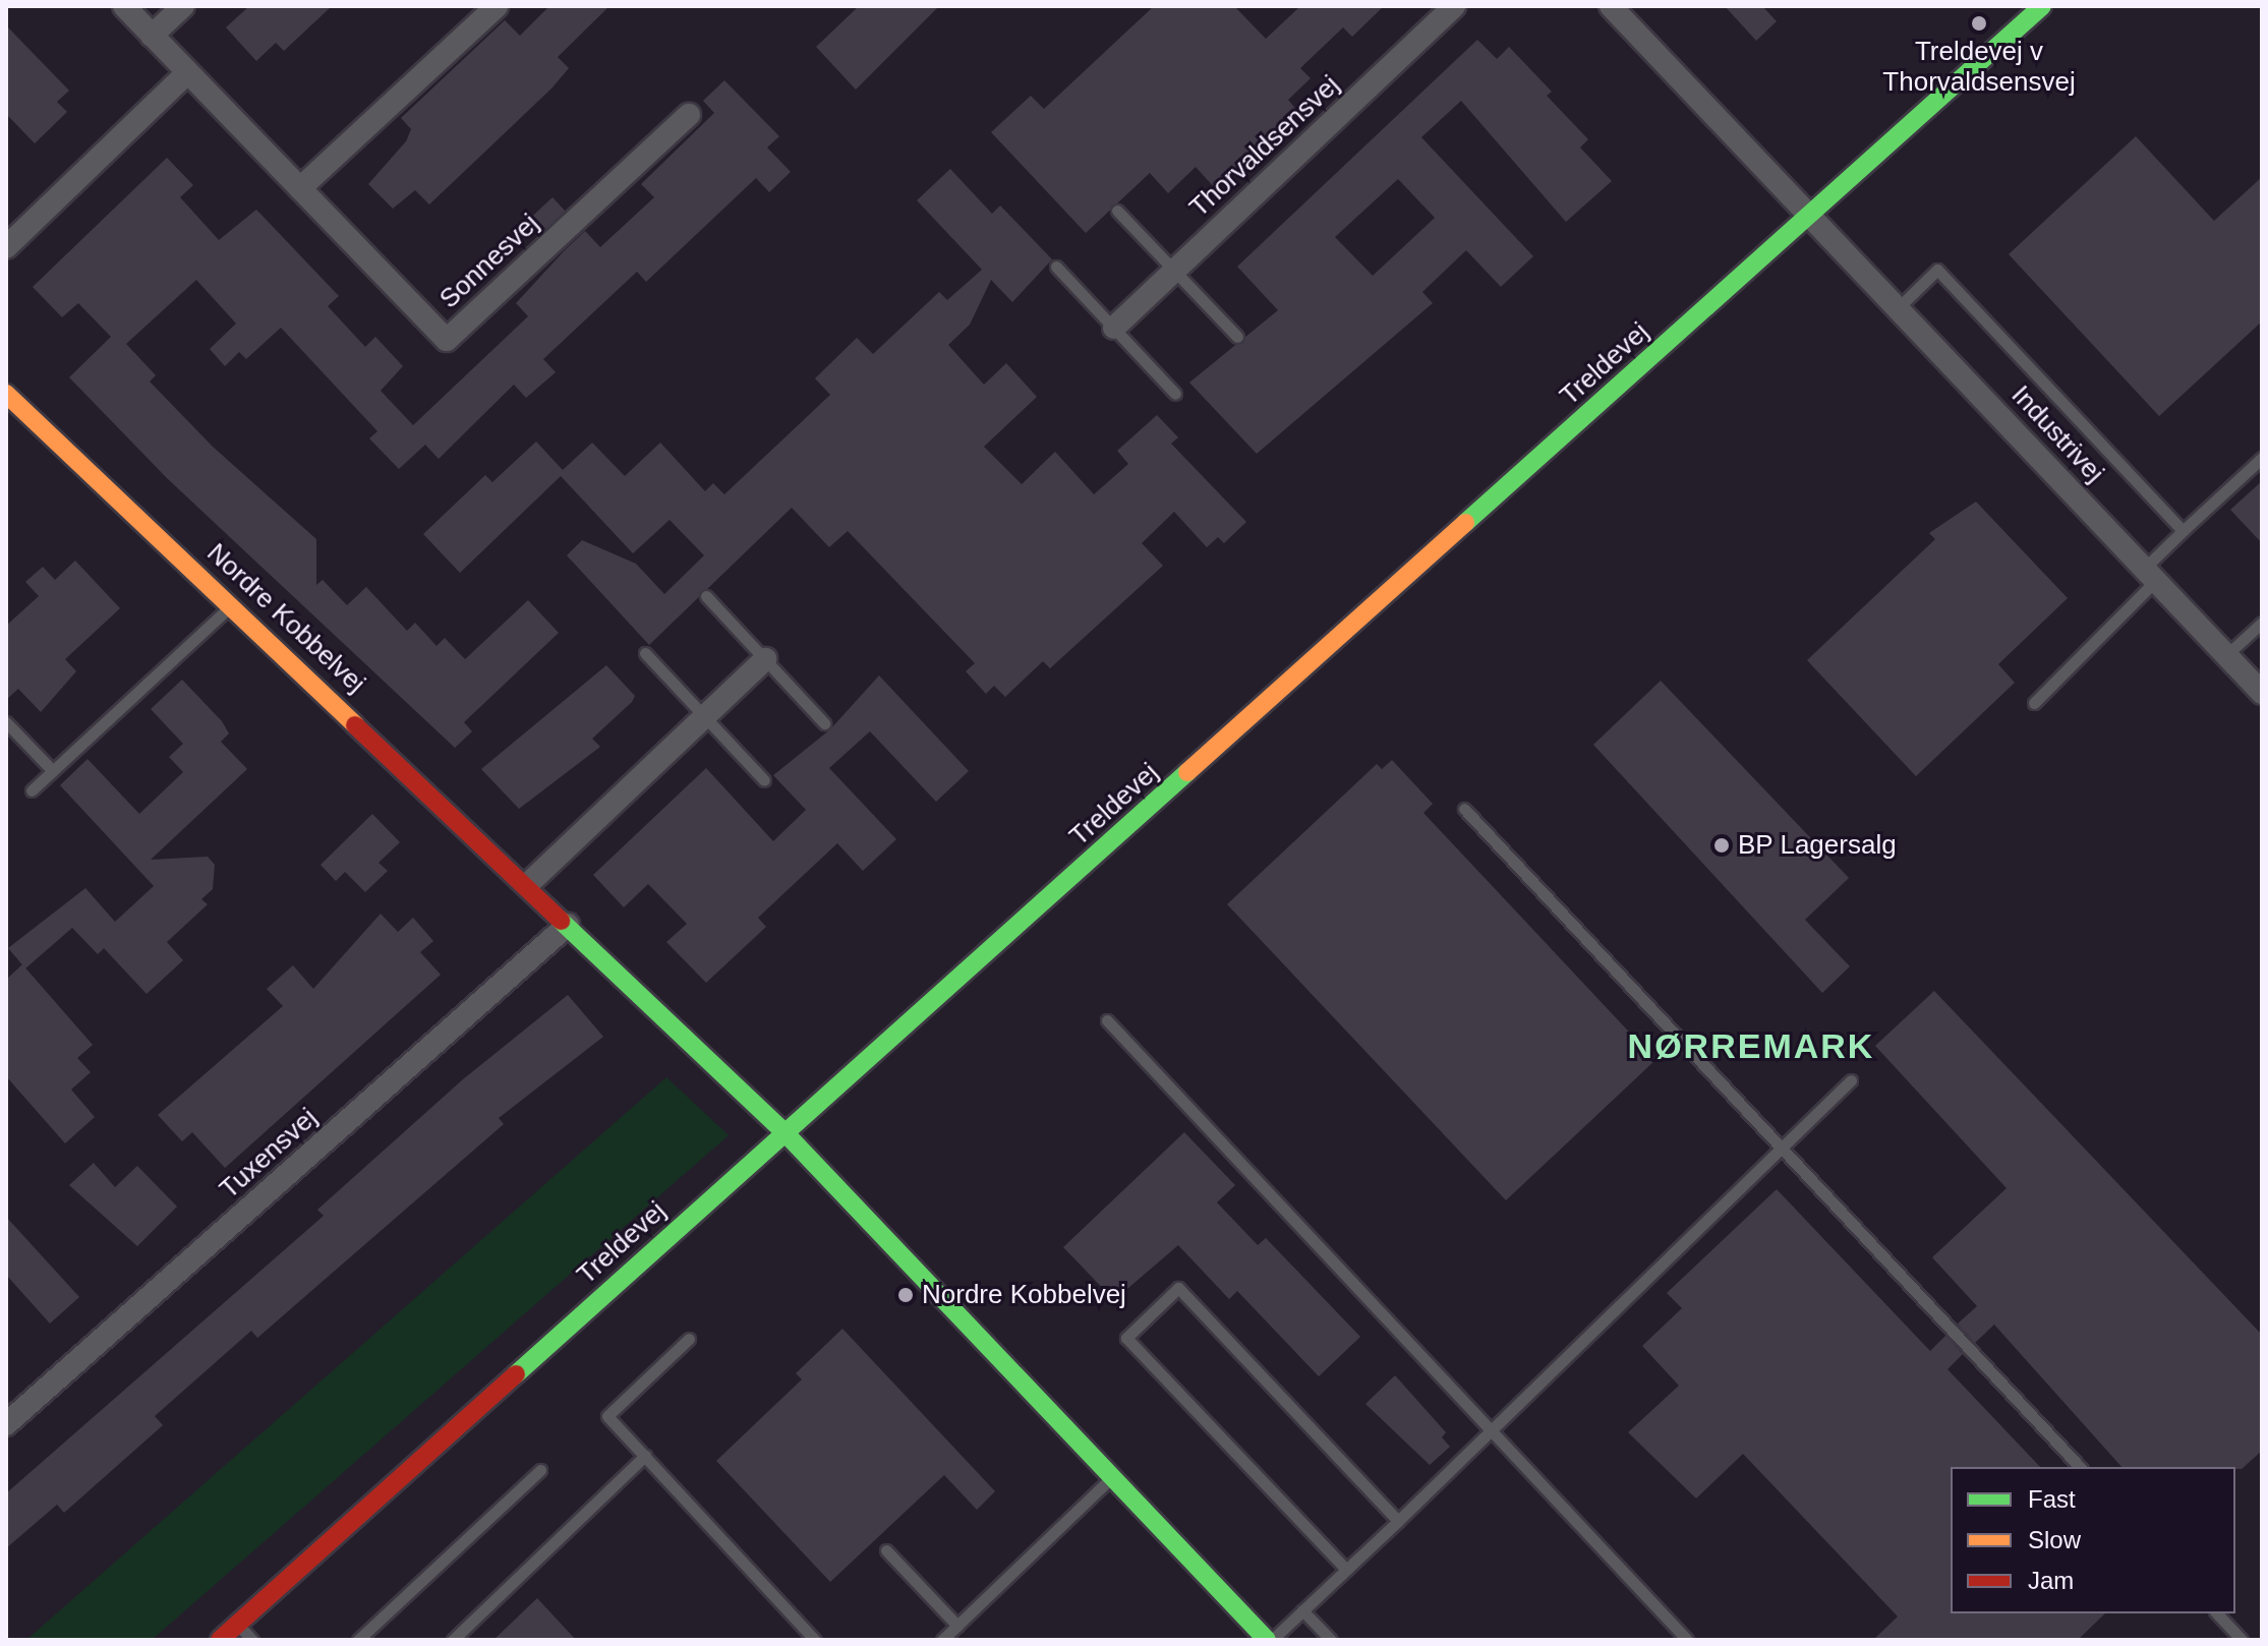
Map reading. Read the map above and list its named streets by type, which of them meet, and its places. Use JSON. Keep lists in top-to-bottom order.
{
  "streets": {
    "street": [
      "Thorvaldsensvej",
      "Sonnesvej",
      "Treldevej",
      "Industrivej",
      "Nordre Kobbelvej",
      "Tuxensvej"
    ]
  },
  "crossings": [
    ["Treldevej", "Industrivej"],
    ["Treldevej", "Nordre Kobbelvej"],
    ["Nordre Kobbelvej", "Tuxensvej"]
  ],
  "districts": ["NØRREMARK"],
  "places": ["Treldevej v Thorvaldsensvej", "BP Lagersalg", "Nordre Kobbelvej"],
  "legend": ["Fast", "Slow", "Jam"]
}
